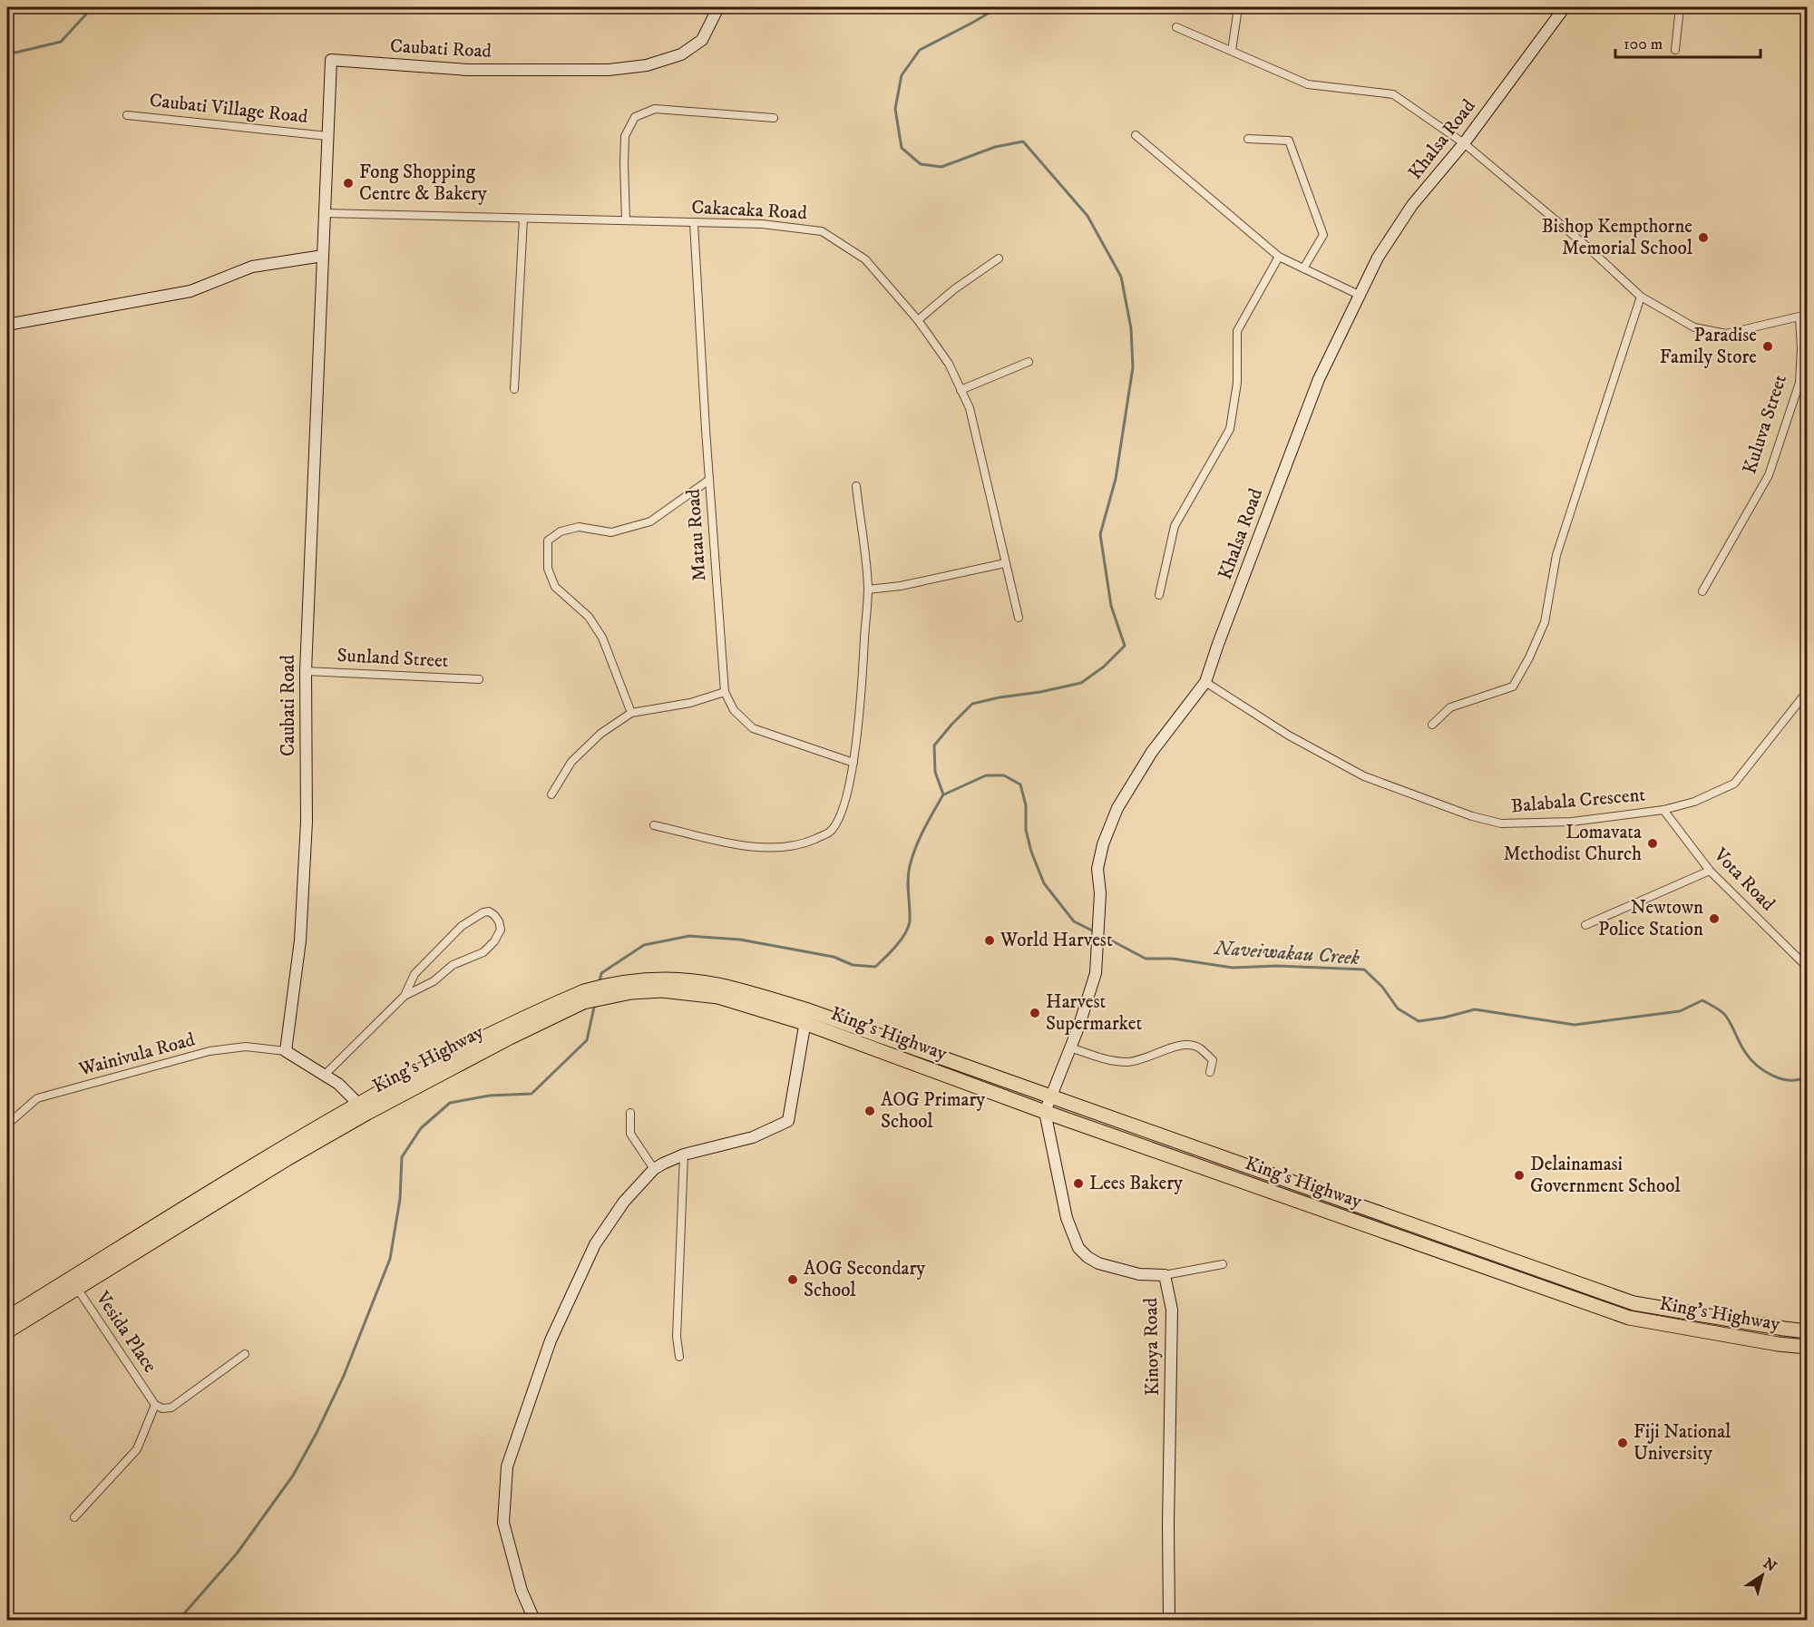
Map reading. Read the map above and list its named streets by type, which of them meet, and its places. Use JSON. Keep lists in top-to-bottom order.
{
  "streets": {
    "highway": ["King's Highway"],
    "street": [
      "Caubati Road",
      "Caubati Village Road",
      "Khalsa Road",
      "Cakacaka Road",
      "Kuluva Street",
      "Matau Road",
      "Sunland Street",
      "Balabala Crescent",
      "Vota Road",
      "Wainivula Road",
      "Vesida Place",
      "Kinoya Road"
    ]
  },
  "crossings": [
    ["Caubati Road", "Caubati Village Road"],
    ["Caubati Road", "Cakacaka Road"],
    ["Caubati Road", "Sunland Street"],
    ["Caubati Road", "Wainivula Road"],
    ["Khalsa Road", "Balabala Crescent"],
    ["Khalsa Road", "King's Highway"],
    ["Khalsa Road", "Kinoya Road"],
    ["Cakacaka Road", "Matau Road"],
    ["Balabala Crescent", "Vota Road"],
    ["King's Highway", "Vesida Place"],
    ["King's Highway", "Kinoya Road"]
  ],
  "water": ["Naveiwakau Creek"],
  "places": [
    "Fong Shopping Centre & Bakery",
    "Bishop Kempthorne Memorial School",
    "Paradise Family Store",
    "Lomavata Methodist Church",
    "Newtown Police Station",
    "World Harvest",
    "Harvest Supermarket",
    "AOG Primary School",
    "Delainamasi Government School",
    "Lees Bakery",
    "AOG Secondary School",
    "Fiji National University"
  ],
  "scale_bar": "100 m",
  "north": "top right"
}
